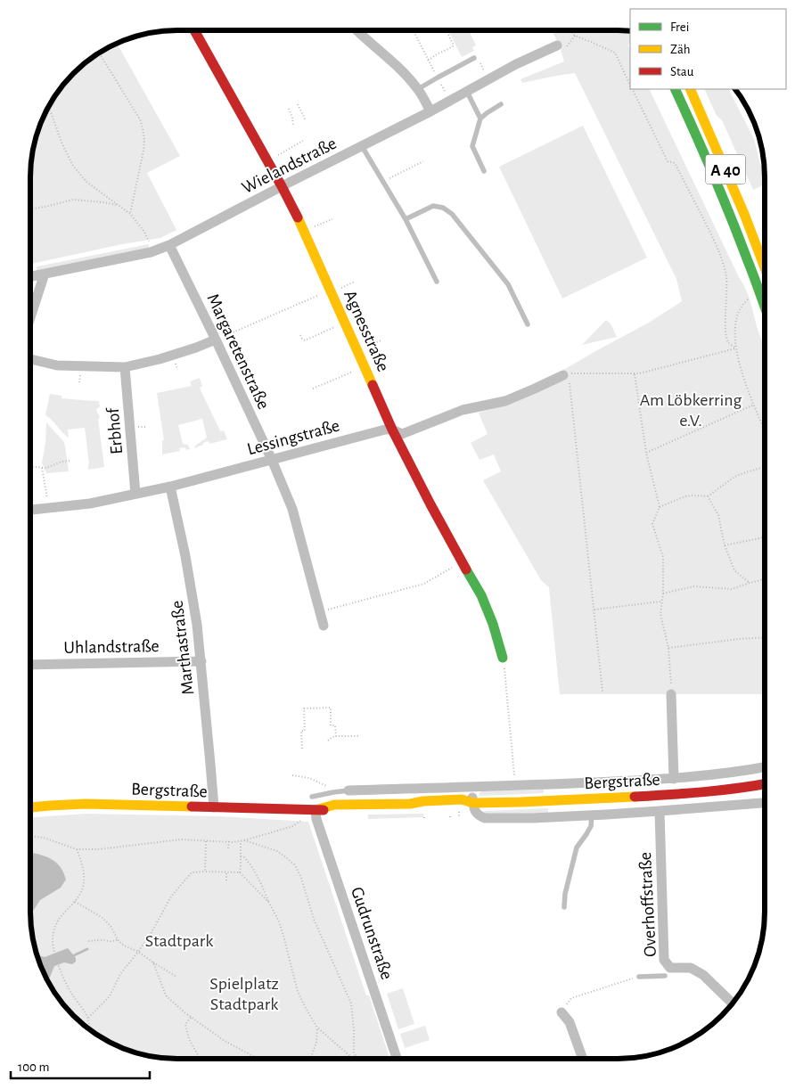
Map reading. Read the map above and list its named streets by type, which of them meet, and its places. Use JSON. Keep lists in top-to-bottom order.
{
  "streets": {
    "main road": ["A 40", "Agnesstraße", "Bergstraße"],
    "street": [
      "Wielandstraße",
      "Margaretenstraße",
      "Erbhof",
      "Lessingstraße",
      "Uhlandstraße",
      "Marthastraße",
      "Overhoffstraße",
      "Gudrunstraße"
    ]
  },
  "crossings": [
    ["Wielandstraße", "Agnesstraße"],
    ["Wielandstraße", "Margaretenstraße"],
    ["Agnesstraße", "Lessingstraße"],
    ["Margaretenstraße", "Lessingstraße"],
    ["Erbhof", "Lessingstraße"],
    ["Lessingstraße", "Marthastraße"],
    ["Uhlandstraße", "Marthastraße"],
    ["Marthastraße", "Bergstraße"],
    ["Bergstraße", "Overhoffstraße"],
    ["Bergstraße", "Gudrunstraße"]
  ],
  "parks": ["Am Löbkerring e.V.", "Stadtpark", "Spielplatz Stadtpark"],
  "legend": ["Frei", "Zäh", "Stau"],
  "scale_bar": "100 m"
}
